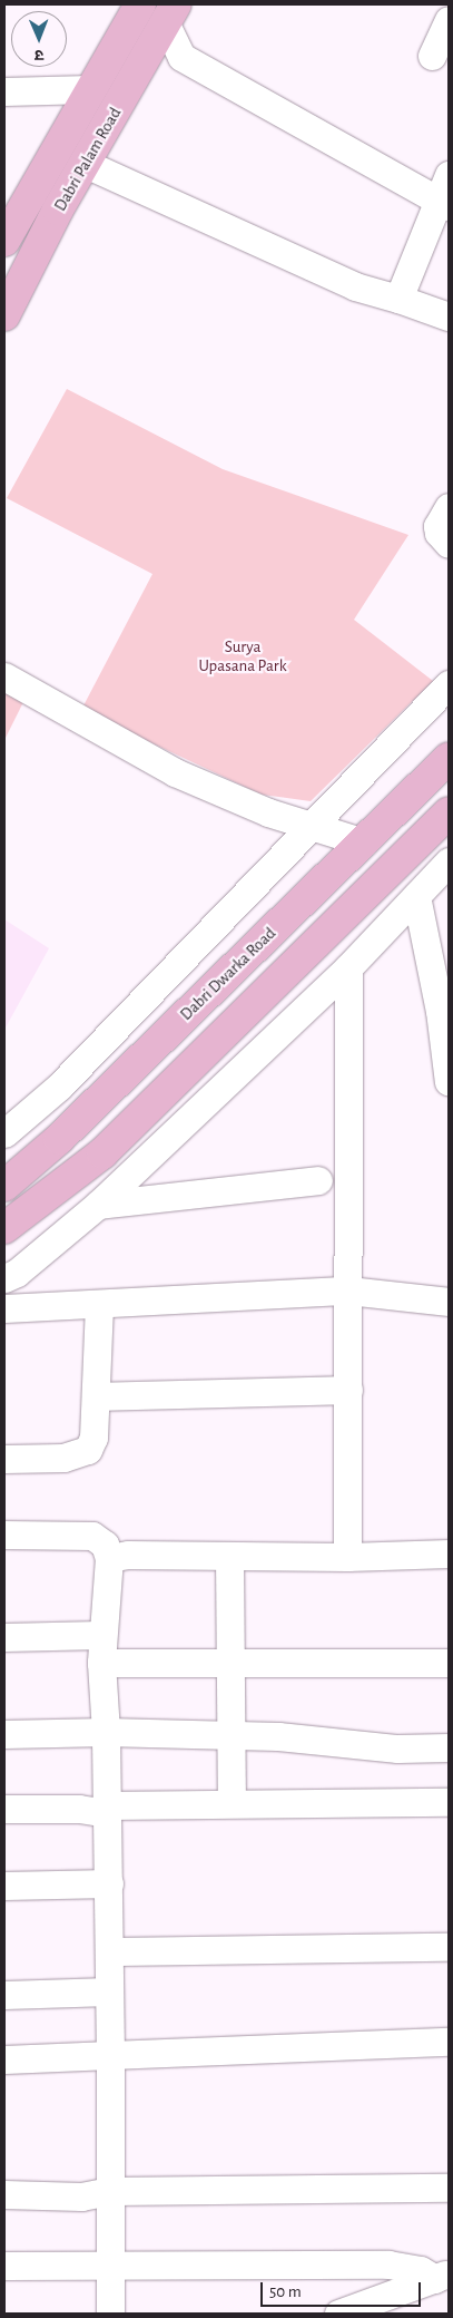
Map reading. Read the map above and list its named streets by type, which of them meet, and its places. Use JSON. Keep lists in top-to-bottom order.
{
  "streets": {
    "main road": ["Dabri Palam Road", "Dabri Dwarka Road"]
  },
  "parks": ["Surya Upasana Park"],
  "scale_bar": "50 m",
  "north": "bottom"
}
